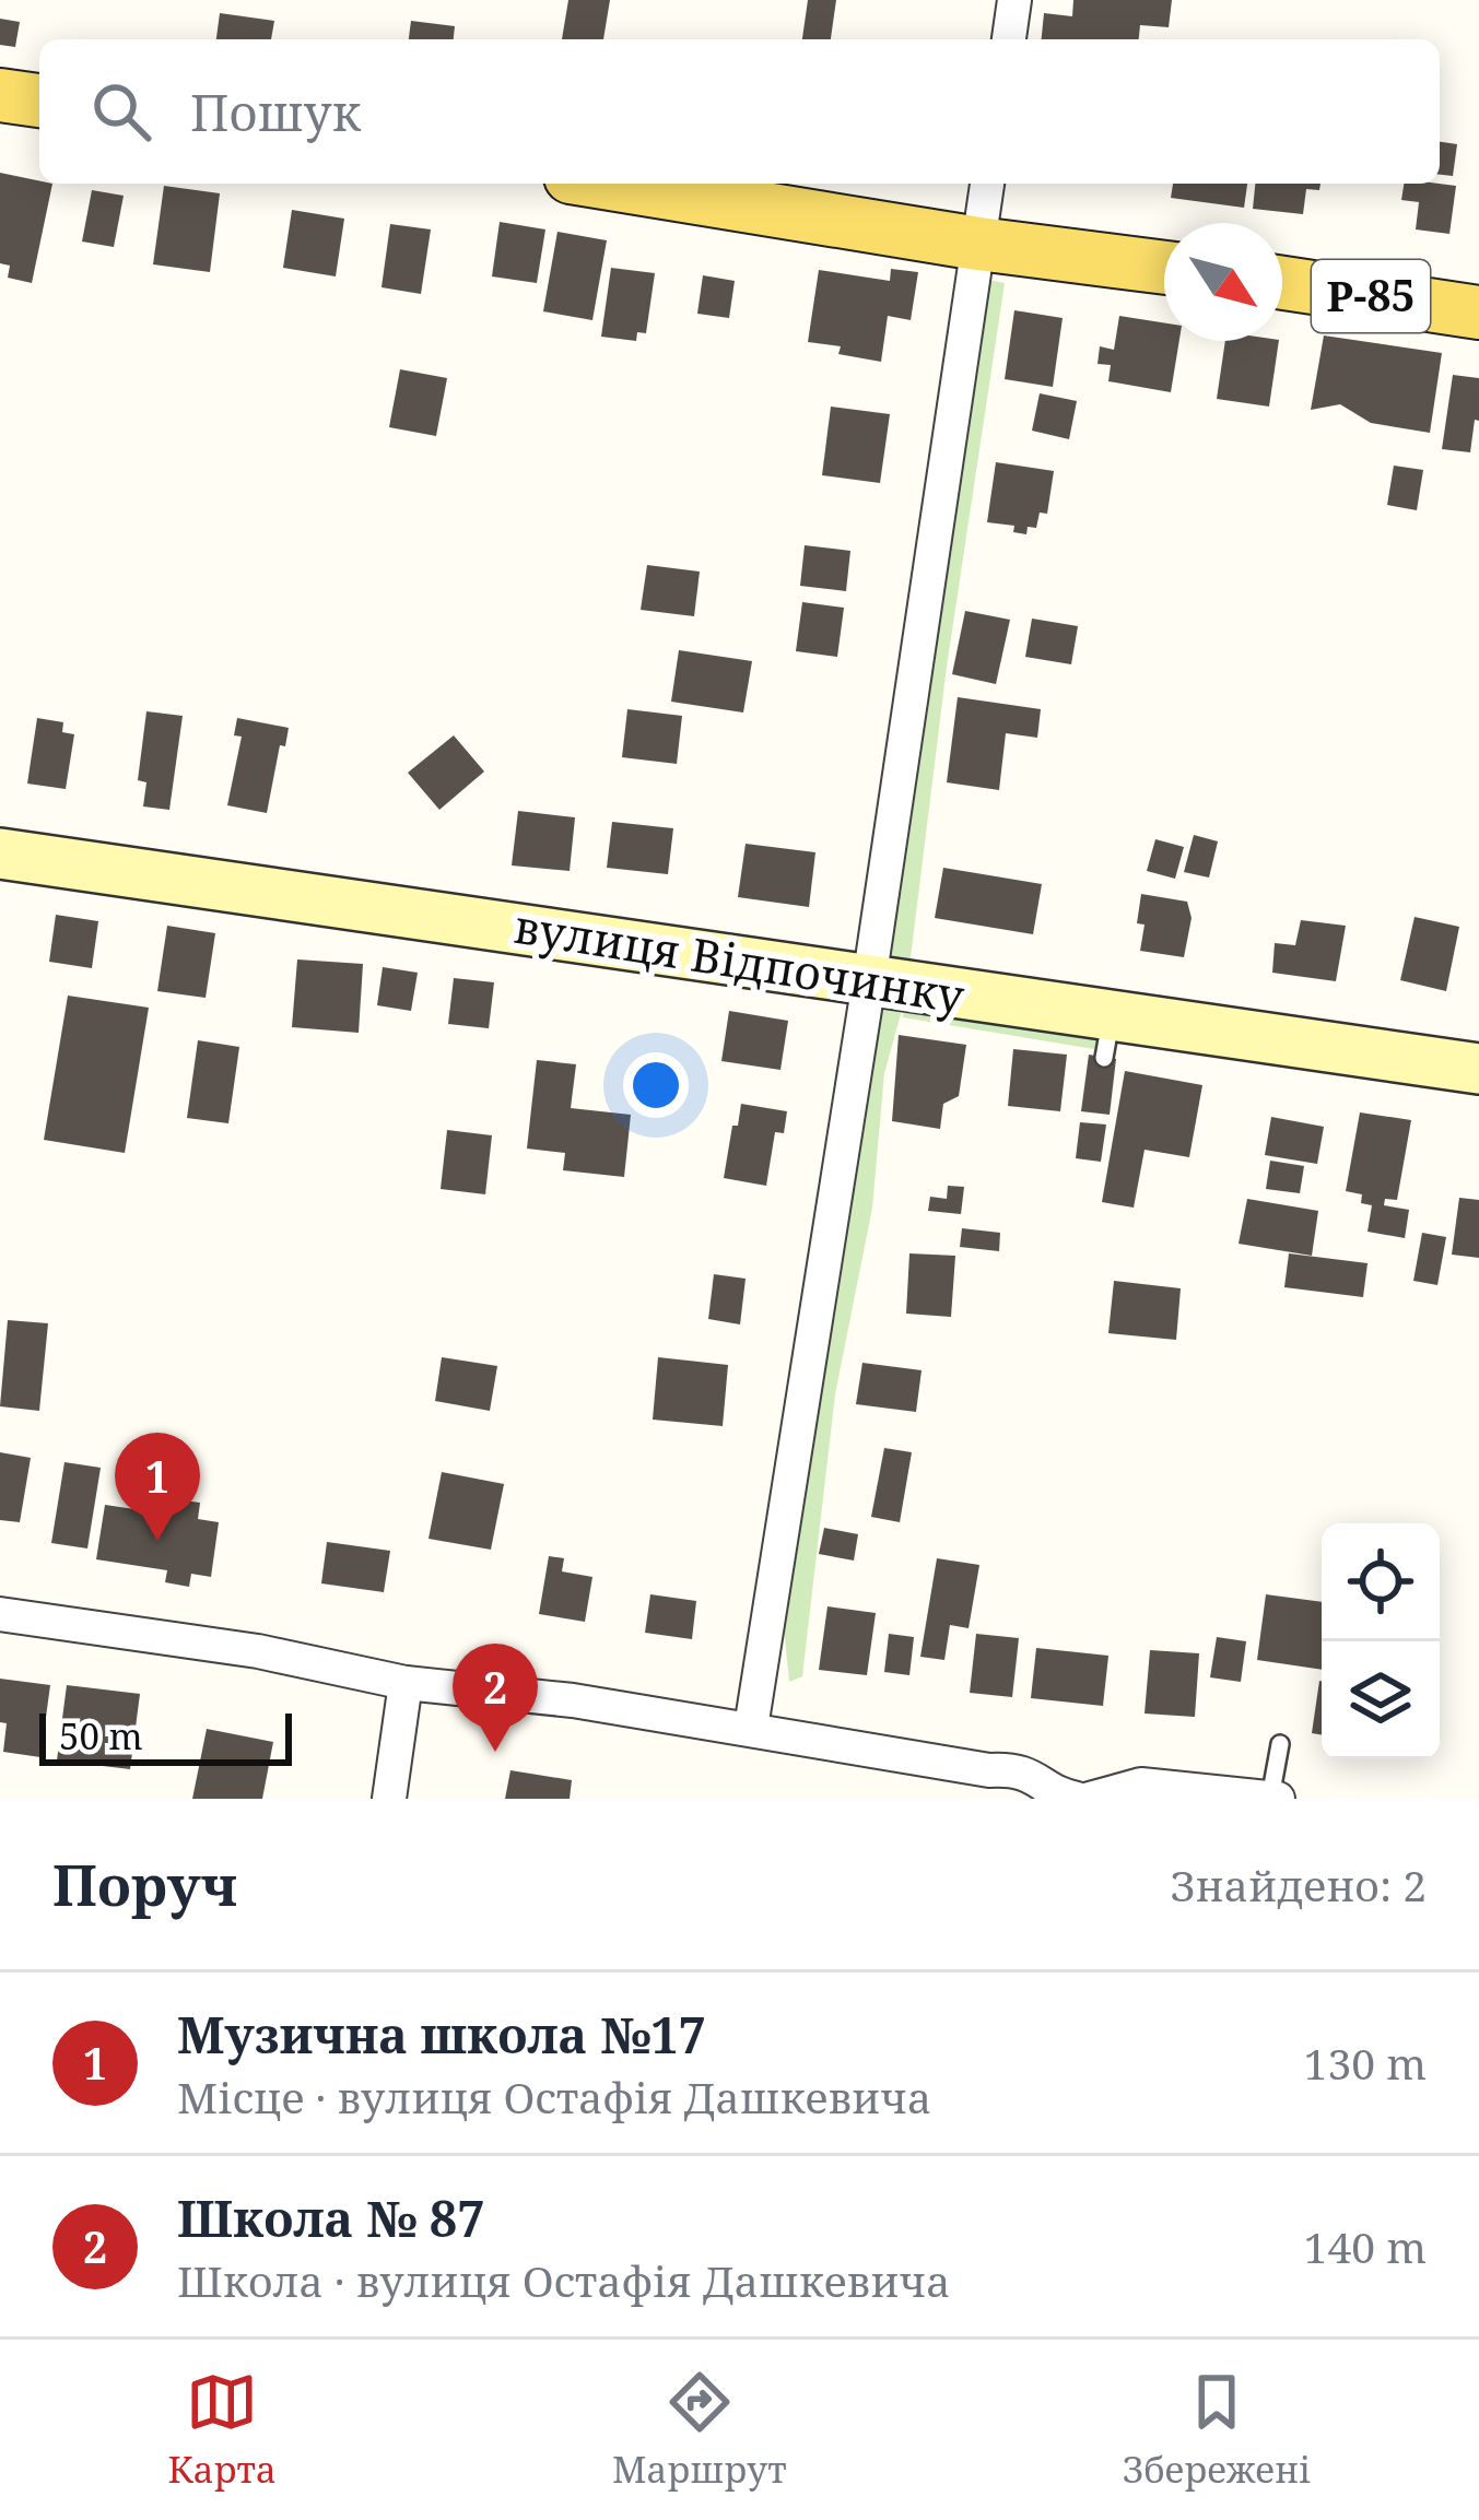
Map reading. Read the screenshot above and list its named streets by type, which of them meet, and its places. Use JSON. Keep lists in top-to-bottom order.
{
  "streets": {
    "main road": ["Р-85"],
    "street": ["вулиця Відпочинку"]
  },
  "scale_bar": "50 m",
  "north": "bottom right",
  "page": {
    "search": "Пошук",
    "pins": ["1", "2"],
    "scale": "50 m",
    "heading": ["Поруч", "Знайдено: 2"],
    "list": [
      {
        "mark": "1",
        "name": "Музична школа №17",
        "note": "Місце · вулиця Остафія Дашкевича",
        "value": "130 m"
      },
      {
        "mark": "2",
        "name": "Школа № 87",
        "note": "Школа · вулиця Остафія Дашкевича",
        "value": "140 m"
      }
    ],
    "nav": ["Карта", "Маршрут", "Збережені"]
  }
}
